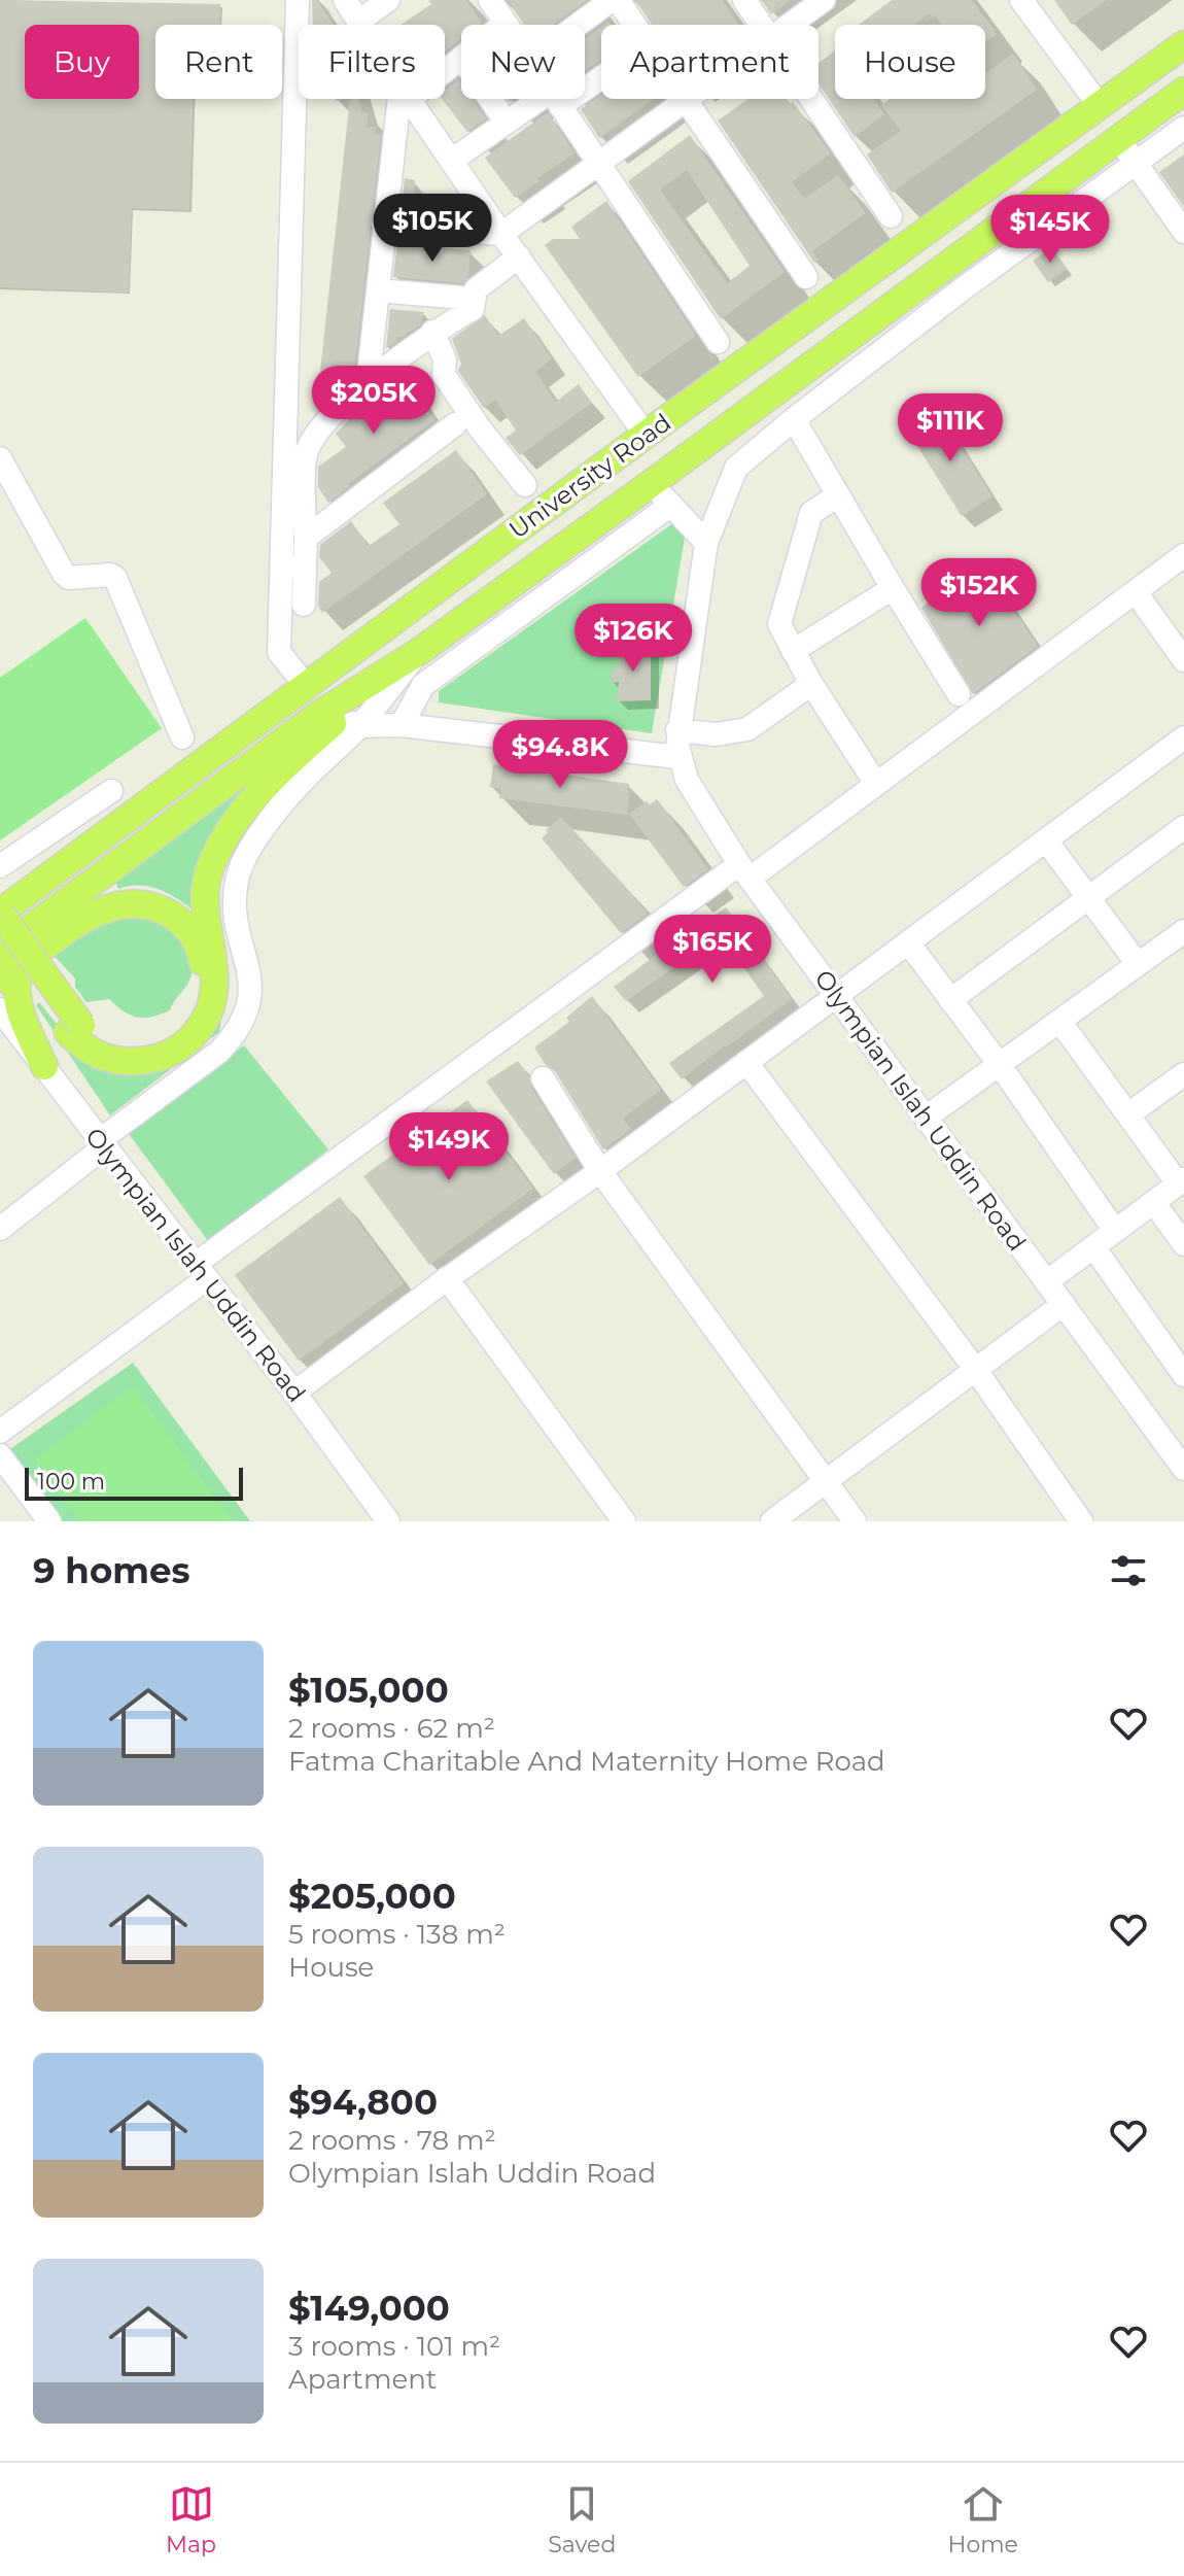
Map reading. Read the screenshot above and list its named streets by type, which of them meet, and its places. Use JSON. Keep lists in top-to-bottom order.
{
  "streets": {
    "main road": ["University Road"],
    "street": ["Olympian Islah Uddin Road"]
  },
  "scale_bar": "100 m",
  "page": {
    "chip": [
      "Buy",
      "Rent",
      "Filters",
      "New",
      "Apartment",
      "House"
    ],
    "price": [
      "$105K",
      "$145K",
      "$205K",
      "$111K",
      "$152K",
      "$126K",
      "$94.8K",
      "$165K",
      "$149K"
    ],
    "scale": "100 m",
    "heading": "9 homes",
    "list": [
      {
        "name": "$105,000",
        "note": "2 rooms · 62 m² · Fatma Charitable And Maternity Home Road"
      },
      {
        "name": "$205,000",
        "note": "5 rooms · 138 m² · House"
      },
      {
        "name": "$94,800",
        "note": "2 rooms · 78 m² · Olympian Islah Uddin Road"
      },
      {
        "name": "$149,000",
        "note": "3 rooms · 101 m² · Apartment"
      }
    ],
    "tabs": ["Map", "Saved", "Home"]
  }
}
